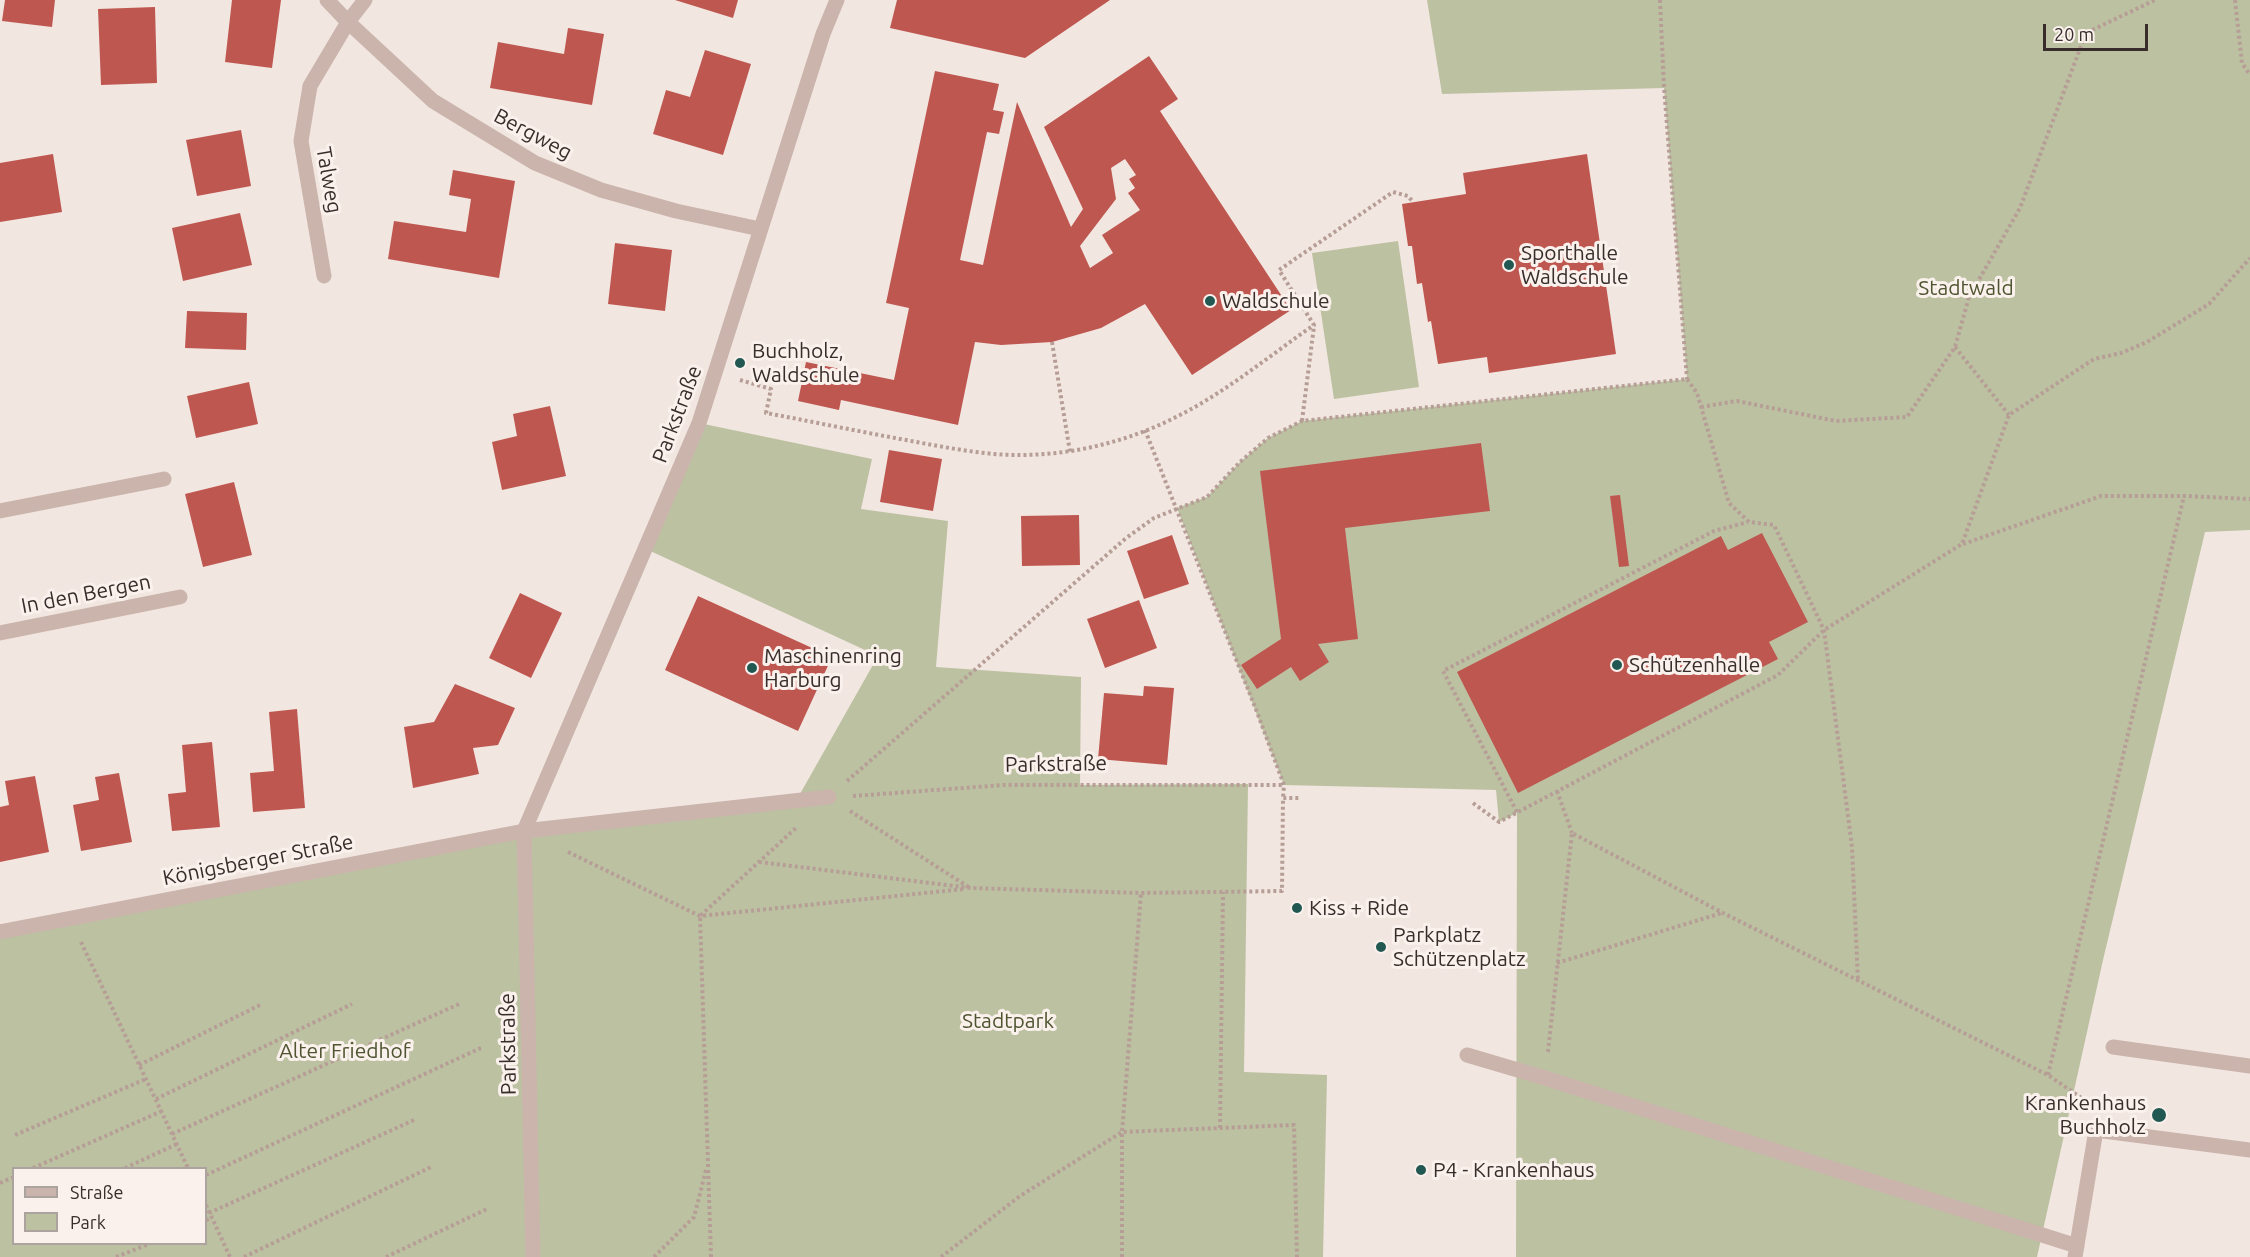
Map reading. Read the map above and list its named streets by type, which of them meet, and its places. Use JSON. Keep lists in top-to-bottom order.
{
  "streets": {
    "street": [
      "Bergweg",
      "Talweg",
      "Parkstraße",
      "In den Bergen",
      "Königsberger Straße"
    ]
  },
  "crossings": [
    ["Bergweg", "Talweg"],
    ["Bergweg", "Parkstraße"],
    ["Parkstraße", "Königsberger Straße"]
  ],
  "parks": ["Stadtwald", "Stadtpark", "Alter Friedhof"],
  "places": [
    "Sporthalle Waldschule",
    "Waldschule",
    "Buchholz, Waldschule",
    "Schützenhalle",
    "Maschinenring Harburg",
    "Kiss + Ride",
    "Parkplatz Schützenplatz",
    "Krankenhaus Buchholz",
    "P4 - Krankenhaus"
  ],
  "legend": ["Straße", "Park"],
  "scale_bar": "20 m"
}
